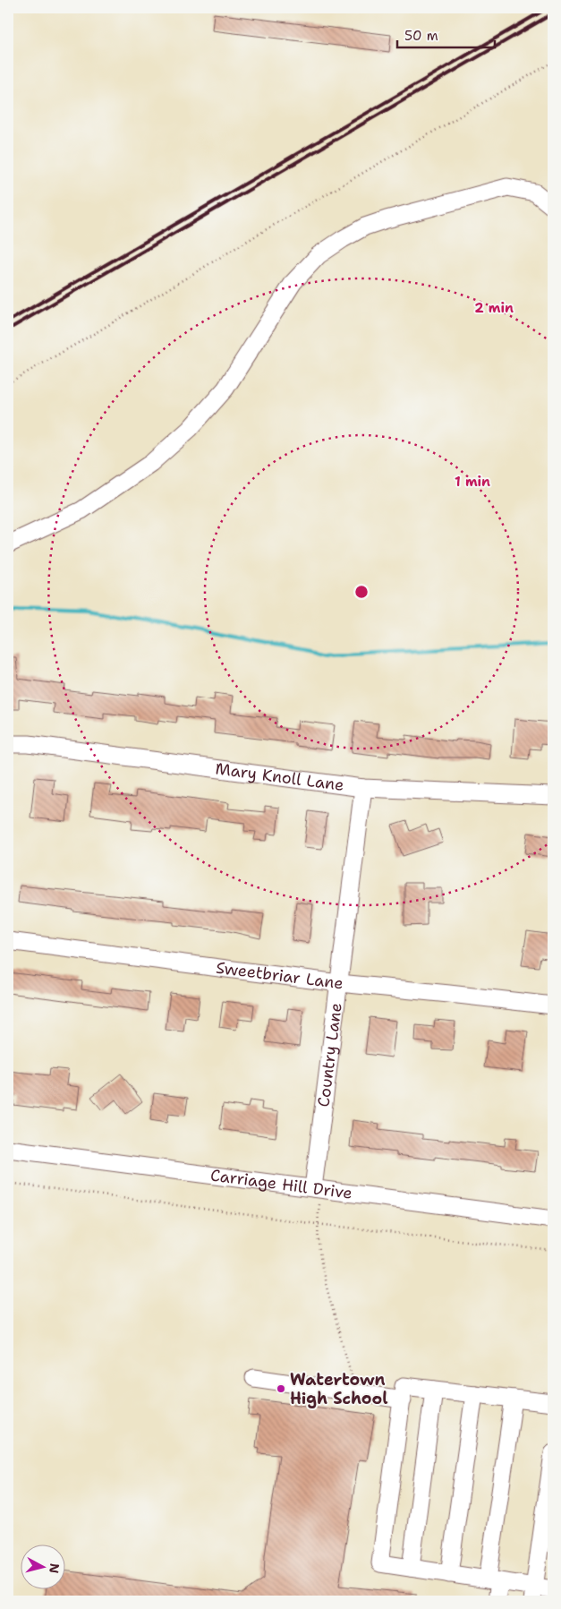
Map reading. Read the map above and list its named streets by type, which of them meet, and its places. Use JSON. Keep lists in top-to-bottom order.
{
  "streets": {
    "street": [
      "Mary Knoll Lane",
      "Sweetbriar Lane",
      "Country Lane",
      "Carriage Hill Drive"
    ]
  },
  "crossings": [
    ["Mary Knoll Lane", "Country Lane"],
    ["Sweetbriar Lane", "Country Lane"],
    ["Country Lane", "Carriage Hill Drive"]
  ],
  "places": ["Watertown High School"],
  "scale_bar": "50 m",
  "north": "right",
  "rings": ["2 min", "1 min"]
}
